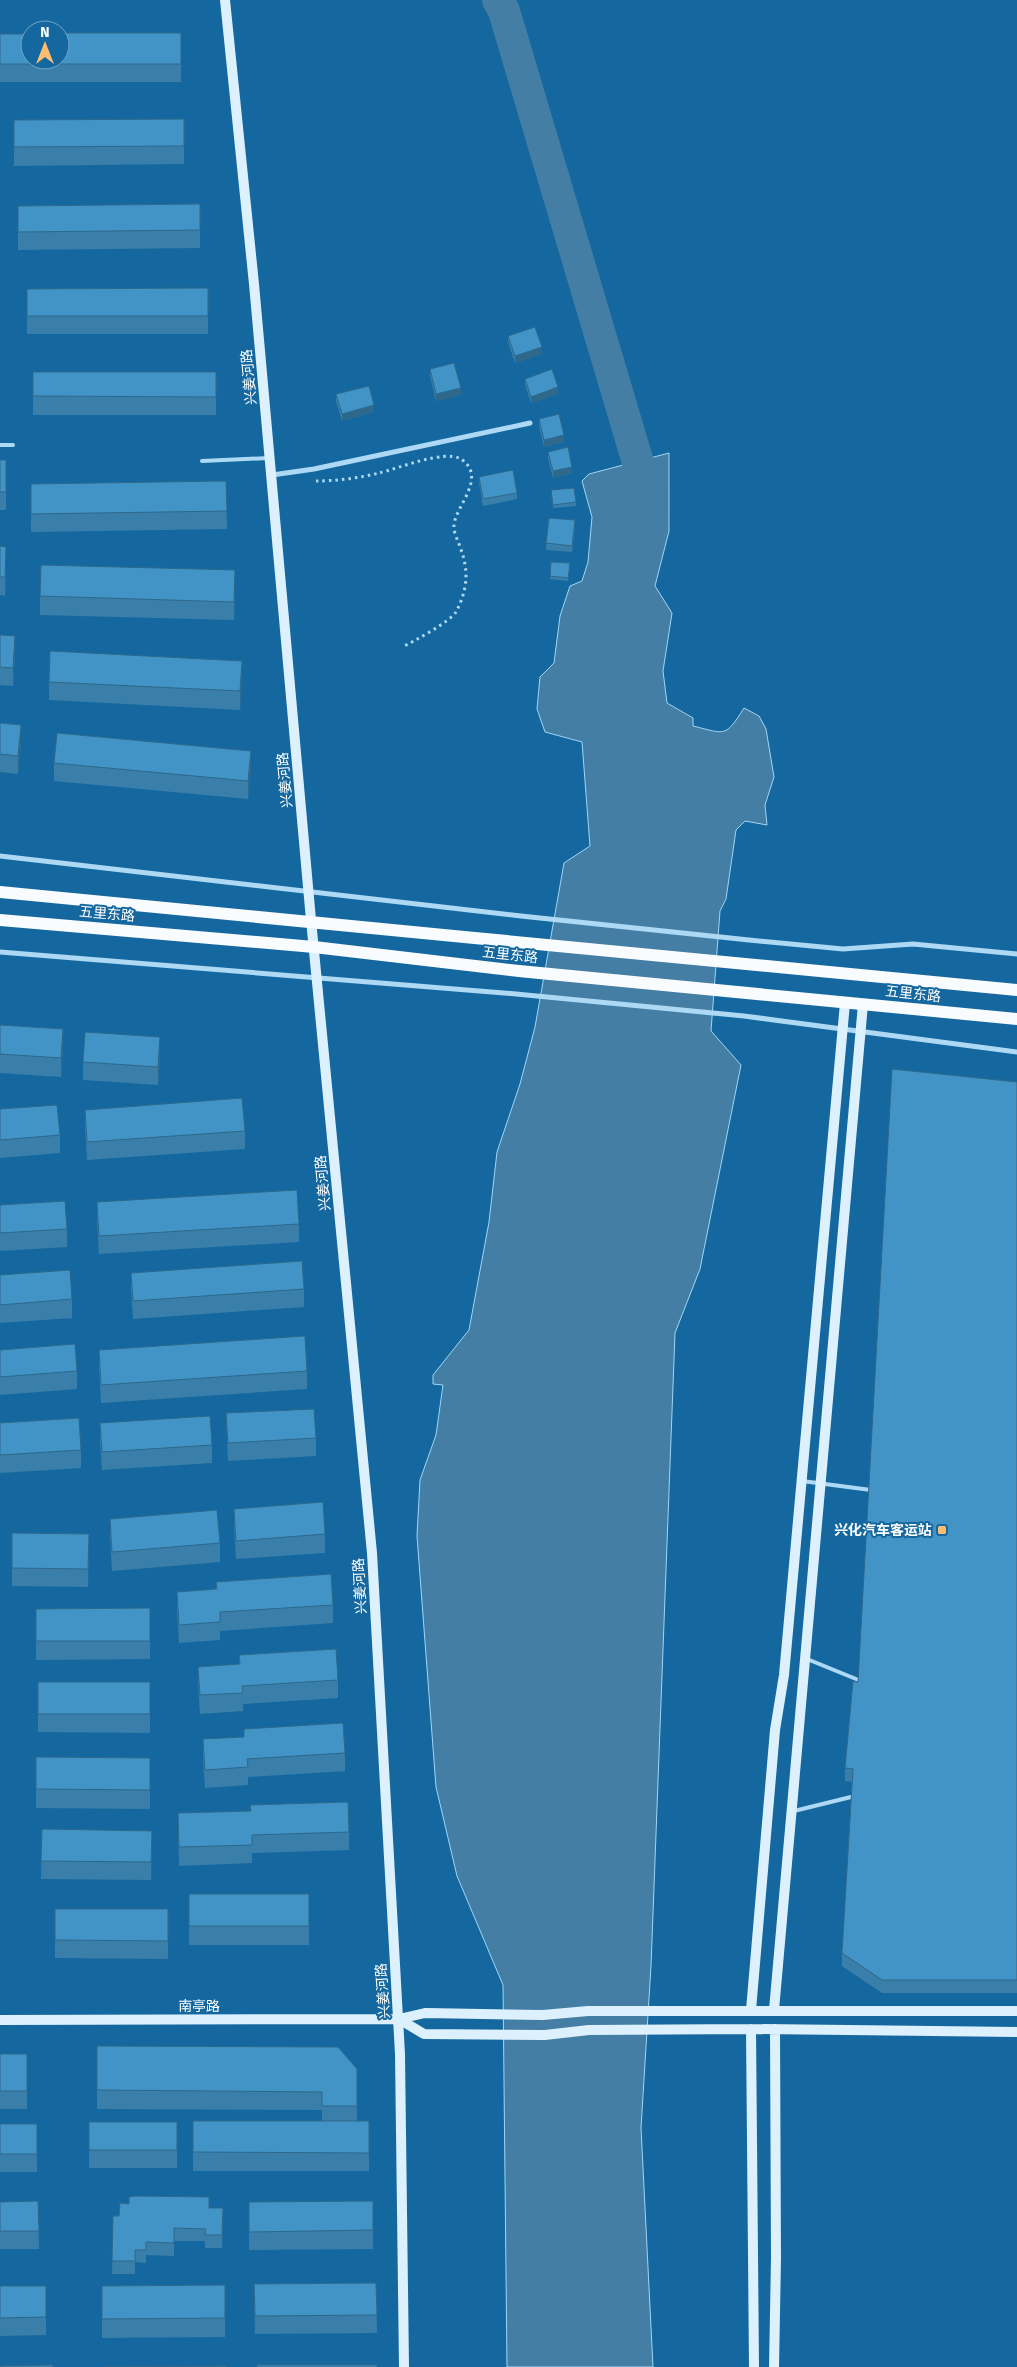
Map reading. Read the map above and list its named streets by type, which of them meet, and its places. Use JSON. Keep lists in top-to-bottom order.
{
  "streets": {
    "main road": ["五里东路"],
    "street": ["兴姜河路", "南亭路"]
  },
  "crossings": [
    ["兴姜河路", "五里东路"],
    ["兴姜河路", "南亭路"]
  ],
  "places": {
    "transit": ["兴化汽车客运站"]
  },
  "north": "top"
}
